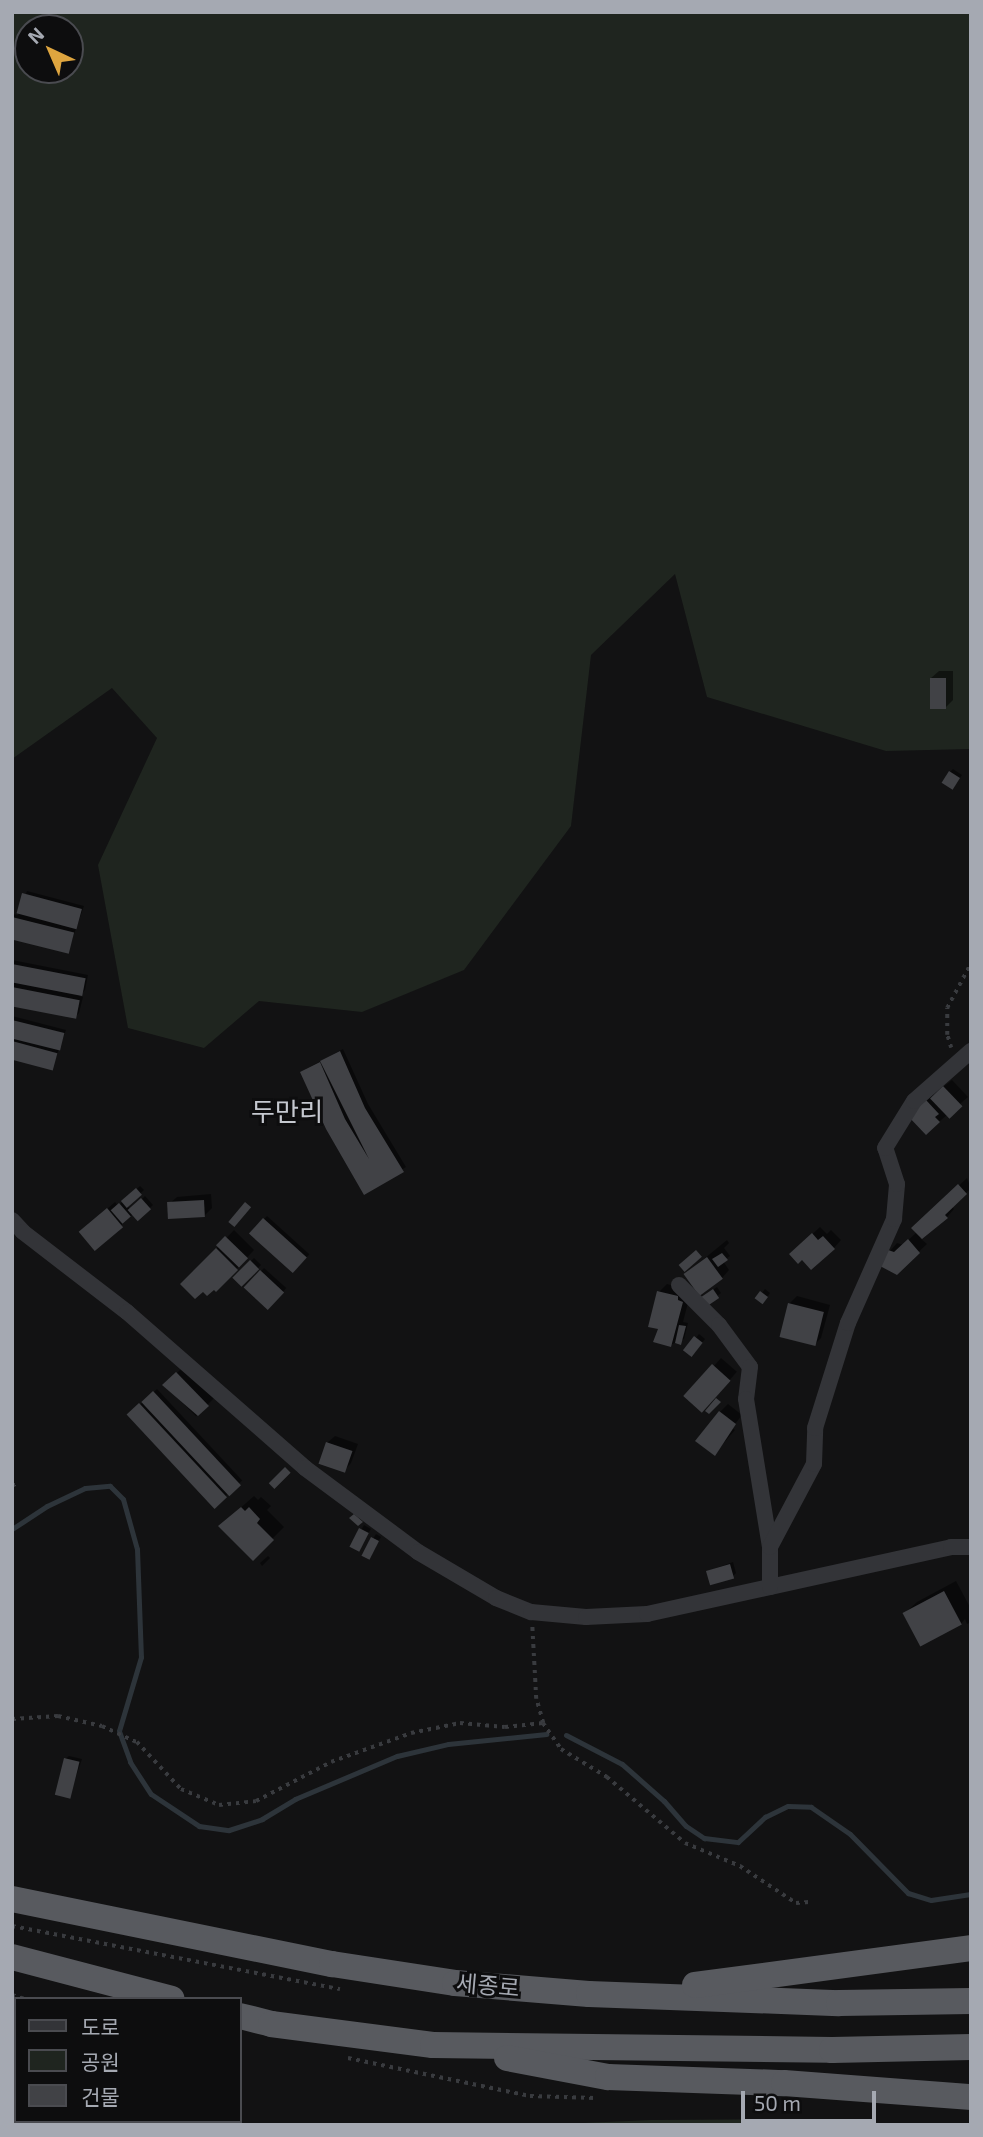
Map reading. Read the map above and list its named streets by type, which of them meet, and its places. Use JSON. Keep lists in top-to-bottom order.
{
  "streets": {
    "highway": ["세종로"]
  },
  "districts": ["두만리"],
  "legend": ["도로", "공원", "건물"],
  "scale_bar": "50 m",
  "north": "top left"
}
